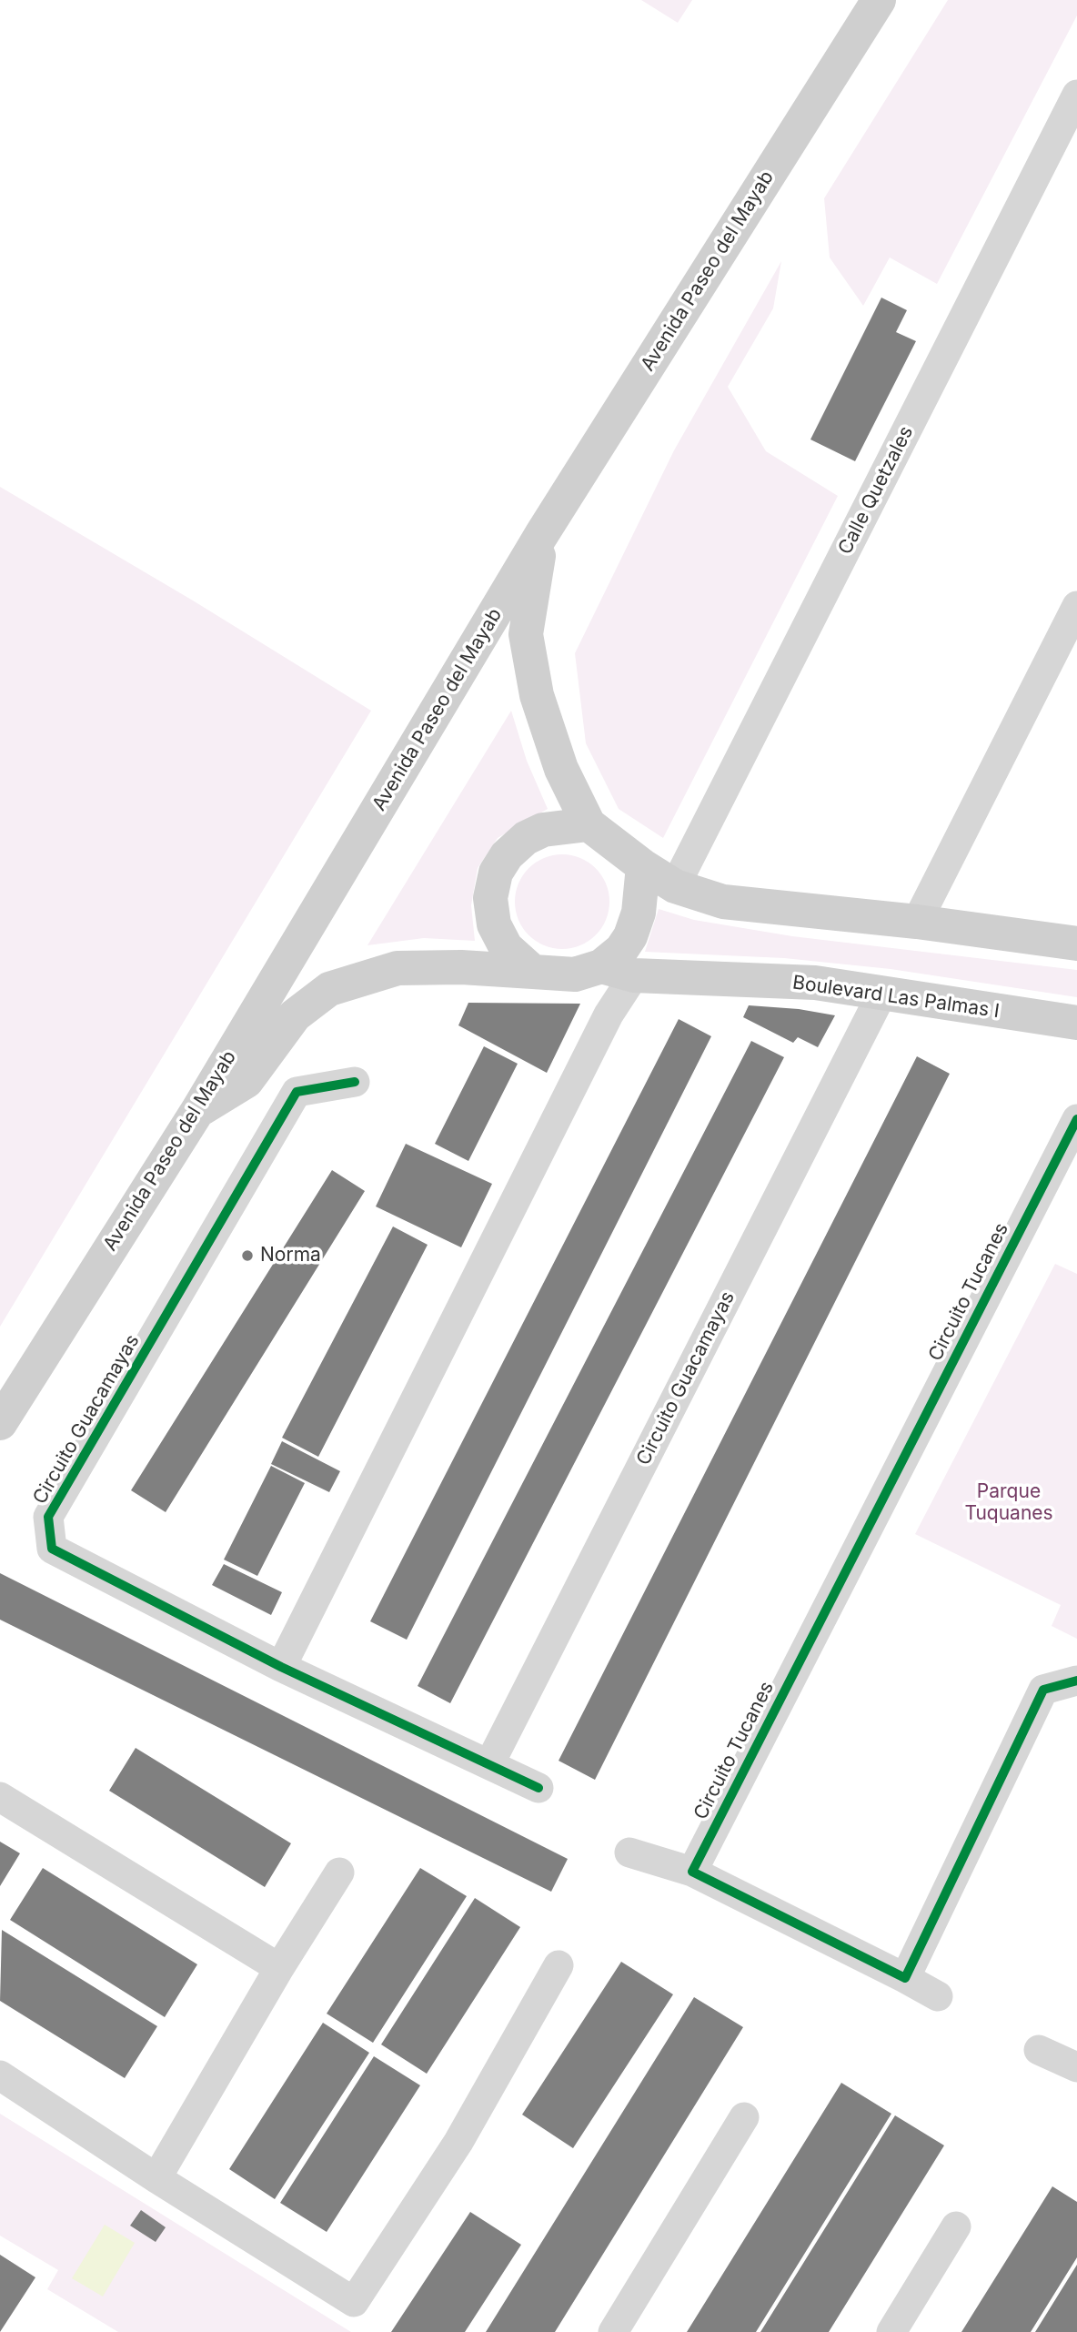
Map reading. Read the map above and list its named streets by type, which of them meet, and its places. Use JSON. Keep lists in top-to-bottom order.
{
  "streets": {
    "street": [
      "Avenida Paseo del Mayab",
      "Calle Quetzales",
      "Boulevard Las Palmas I",
      "Circuito Tucanes",
      "Circuito Guacamayas"
    ]
  },
  "crossings": [
    ["Boulevard Las Palmas I", "Circuito Guacamayas"]
  ],
  "parks": ["Parque Tuquanes"],
  "places": ["Norma"]
}
